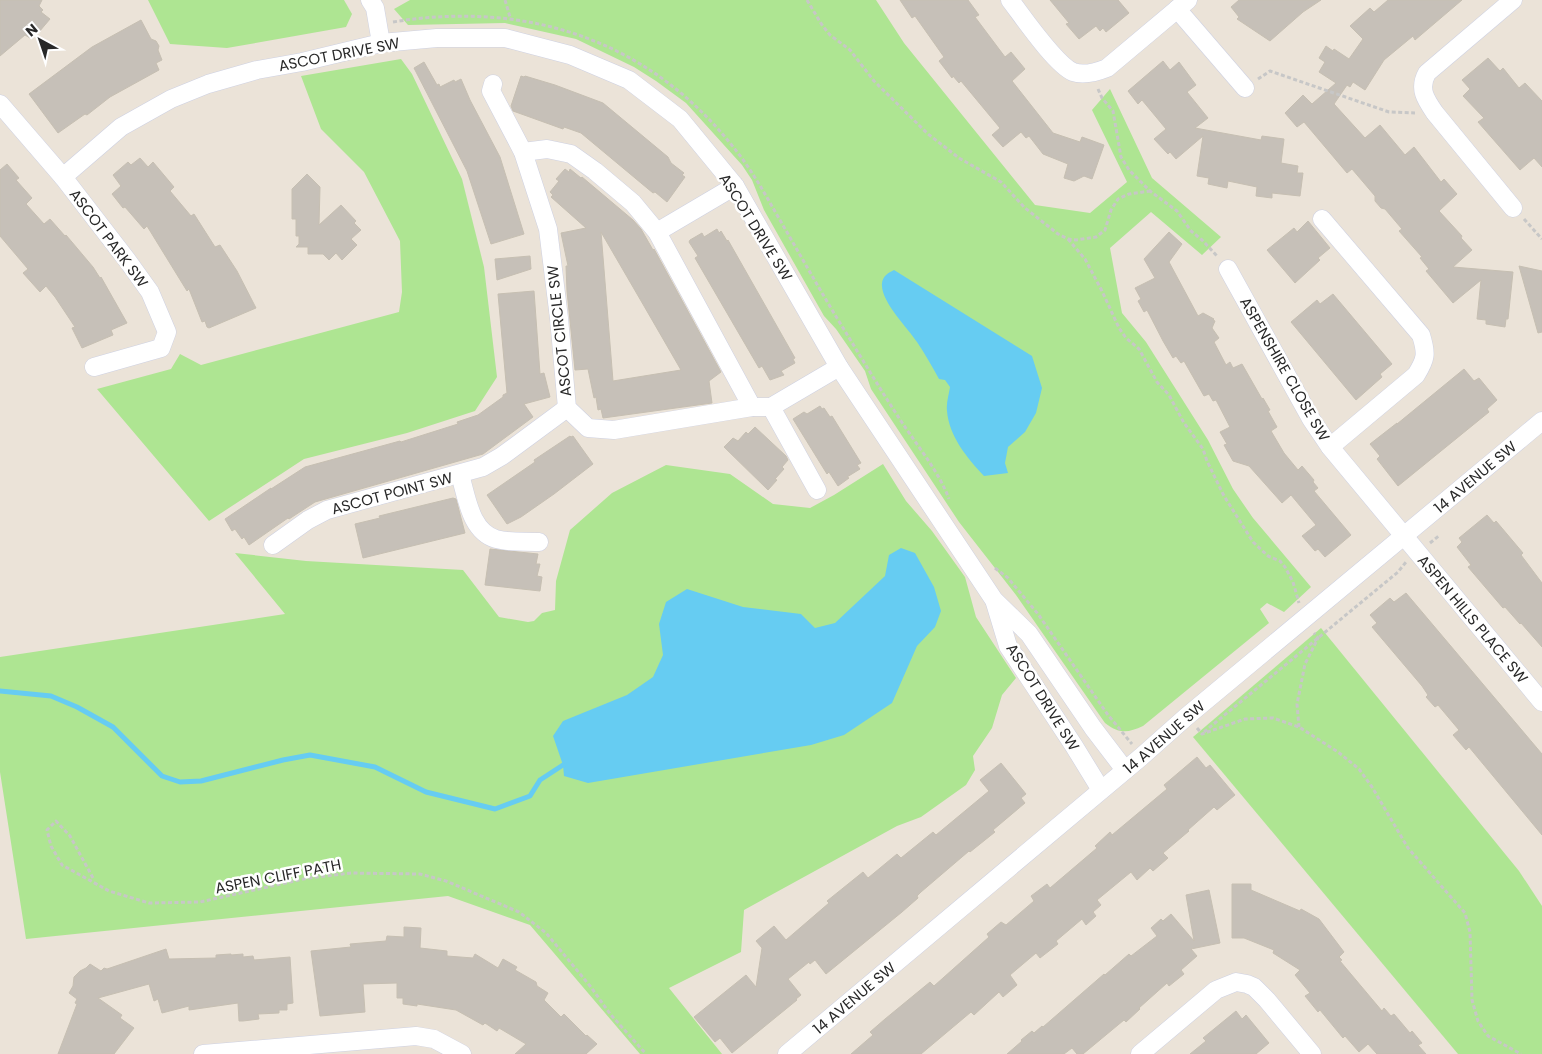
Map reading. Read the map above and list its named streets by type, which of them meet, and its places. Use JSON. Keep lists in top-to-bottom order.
{
  "streets": {
    "street": [
      "ASCOT DRIVE SW",
      "ASCOT PARK SW",
      "ASCOT CIRCLE SW",
      "ASPENSHIRE CLOSE SW",
      "14 AVENUE SW",
      "ASCOT POINT SW",
      "ASPEN HILLS PLACE SW"
    ],
    "path": ["ASPEN CLIFF PATH"]
  },
  "crossings": [
    ["ASCOT DRIVE SW", "ASCOT PARK SW"],
    ["ASCOT DRIVE SW", "14 AVENUE SW"],
    ["ASCOT CIRCLE SW", "ASCOT POINT SW"],
    ["ASPENSHIRE CLOSE SW", "14 AVENUE SW"],
    ["ASPENSHIRE CLOSE SW", "ASPEN HILLS PLACE SW"],
    ["14 AVENUE SW", "ASPEN HILLS PLACE SW"]
  ],
  "north": "top left"
}
